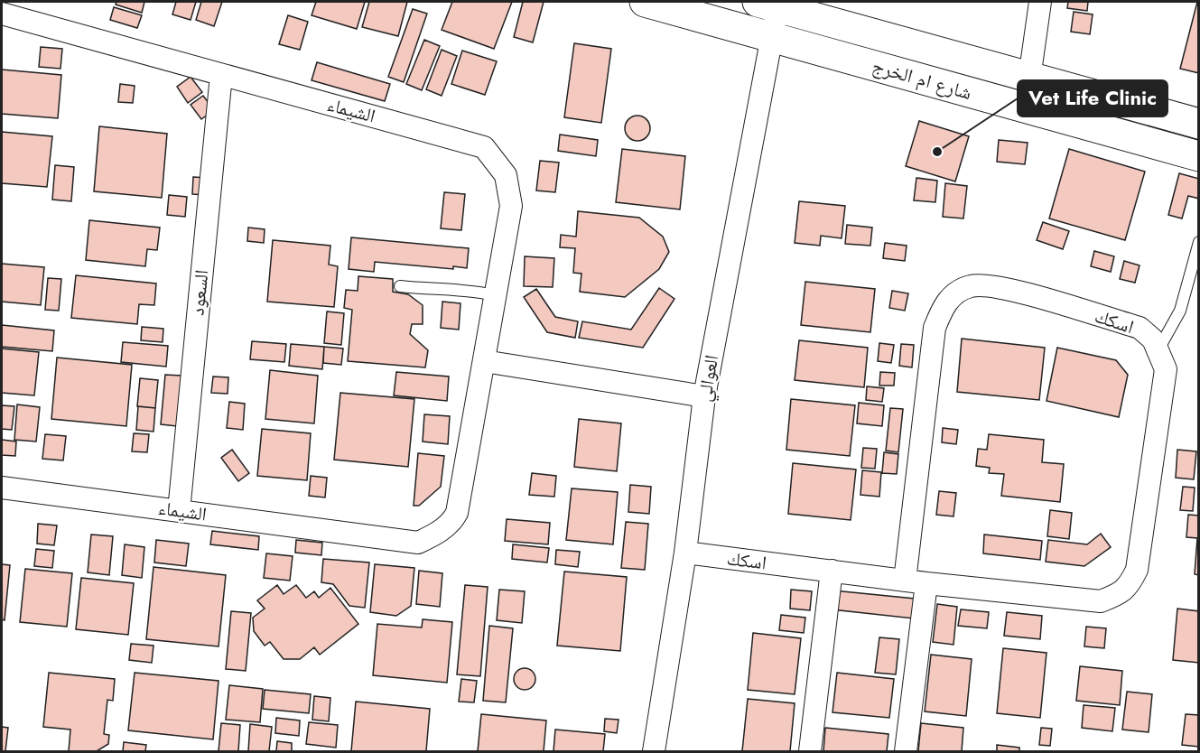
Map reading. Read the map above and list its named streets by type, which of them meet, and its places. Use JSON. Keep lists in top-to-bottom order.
{
  "streets": {
    "street": [
      "شارع ام الخرج",
      "الشيماء",
      "السعود",
      "اسكك",
      "العوالي"
    ]
  },
  "crossings": [
    ["شارع ام الخرج", "العوالي"],
    ["الشيماء", "السعود"],
    ["اسكك", "العوالي"]
  ],
  "places": ["Vet Life Clinic"]
}
